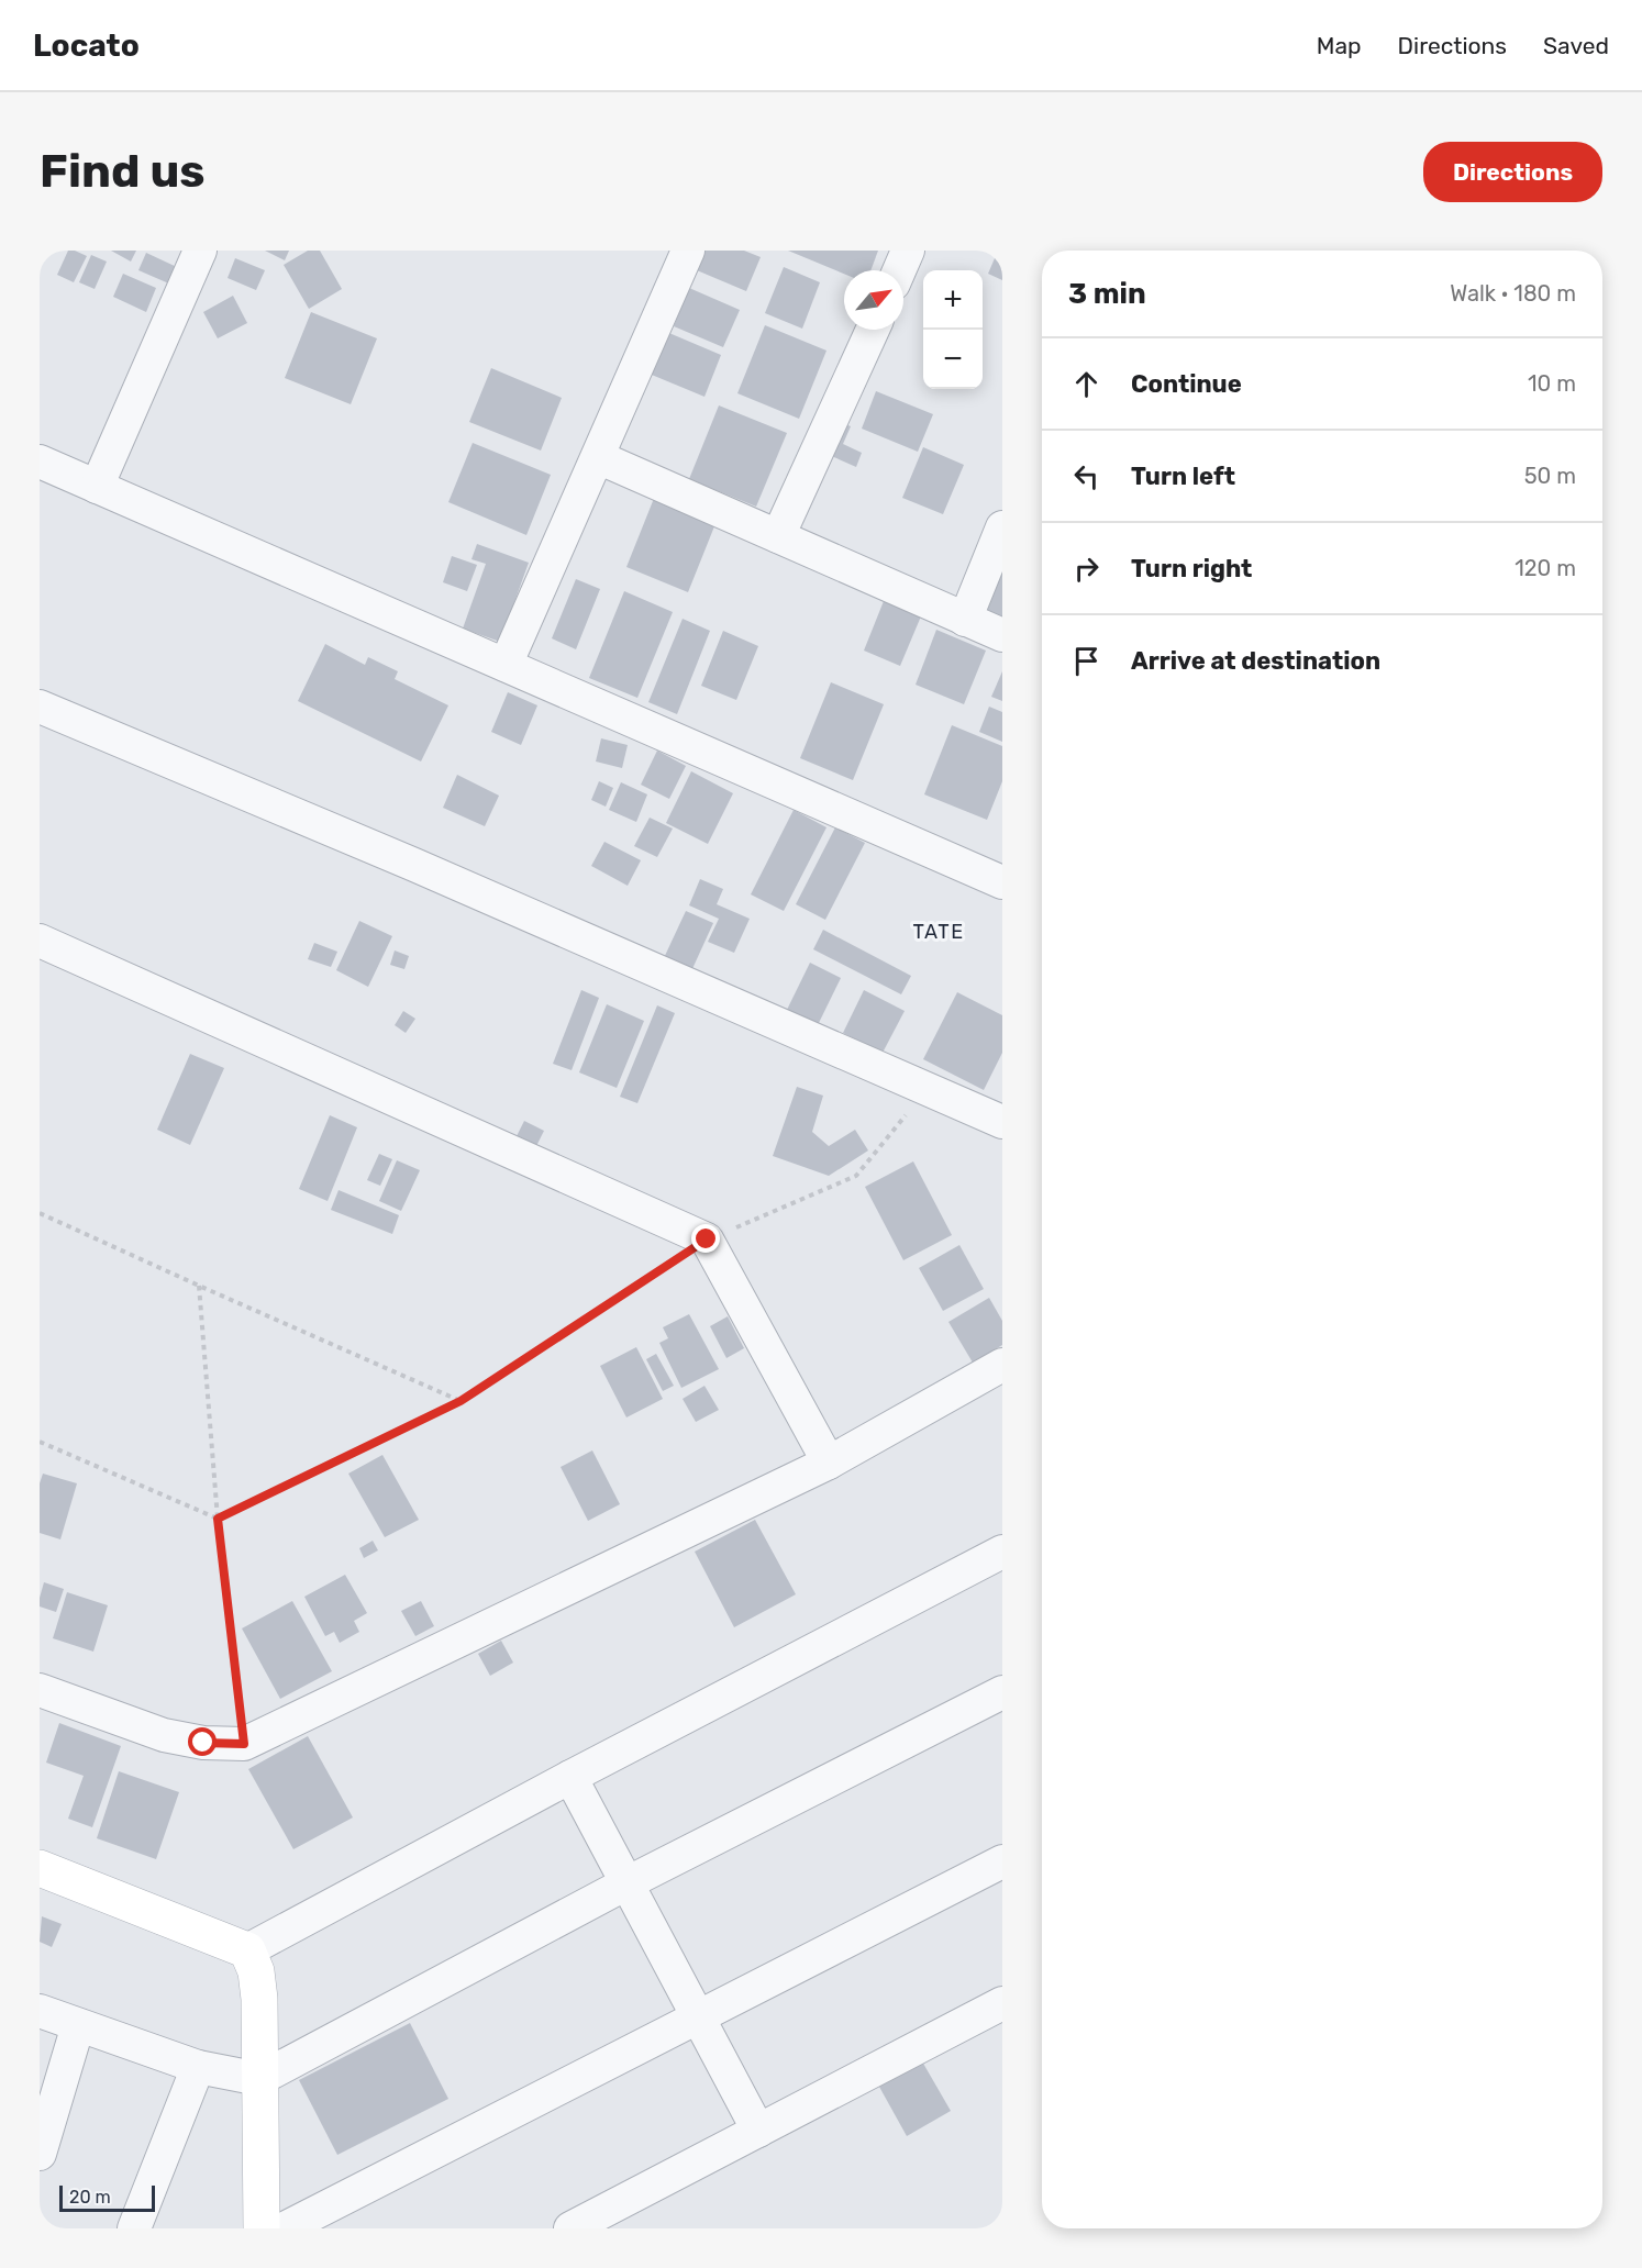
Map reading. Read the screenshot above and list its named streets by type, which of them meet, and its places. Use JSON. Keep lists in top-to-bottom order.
{
  "districts": ["TATE"],
  "scale_bar": "20 m",
  "north": "top right",
  "page": {
    "header": "Locato",
    "nav": ["Map", "Directions", "Saved"],
    "buttons": "Directions",
    "title": "Find us",
    "heading": ["3 min", "Walk · 180 m"],
    "map_buttons": ["+", "−"],
    "list": [
      ["Continue", "10 m"],
      ["Turn left", "50 m"],
      ["Turn right", "120 m"],
      "Arrive at destination"
    ],
    "scale": "20 m"
  }
}
